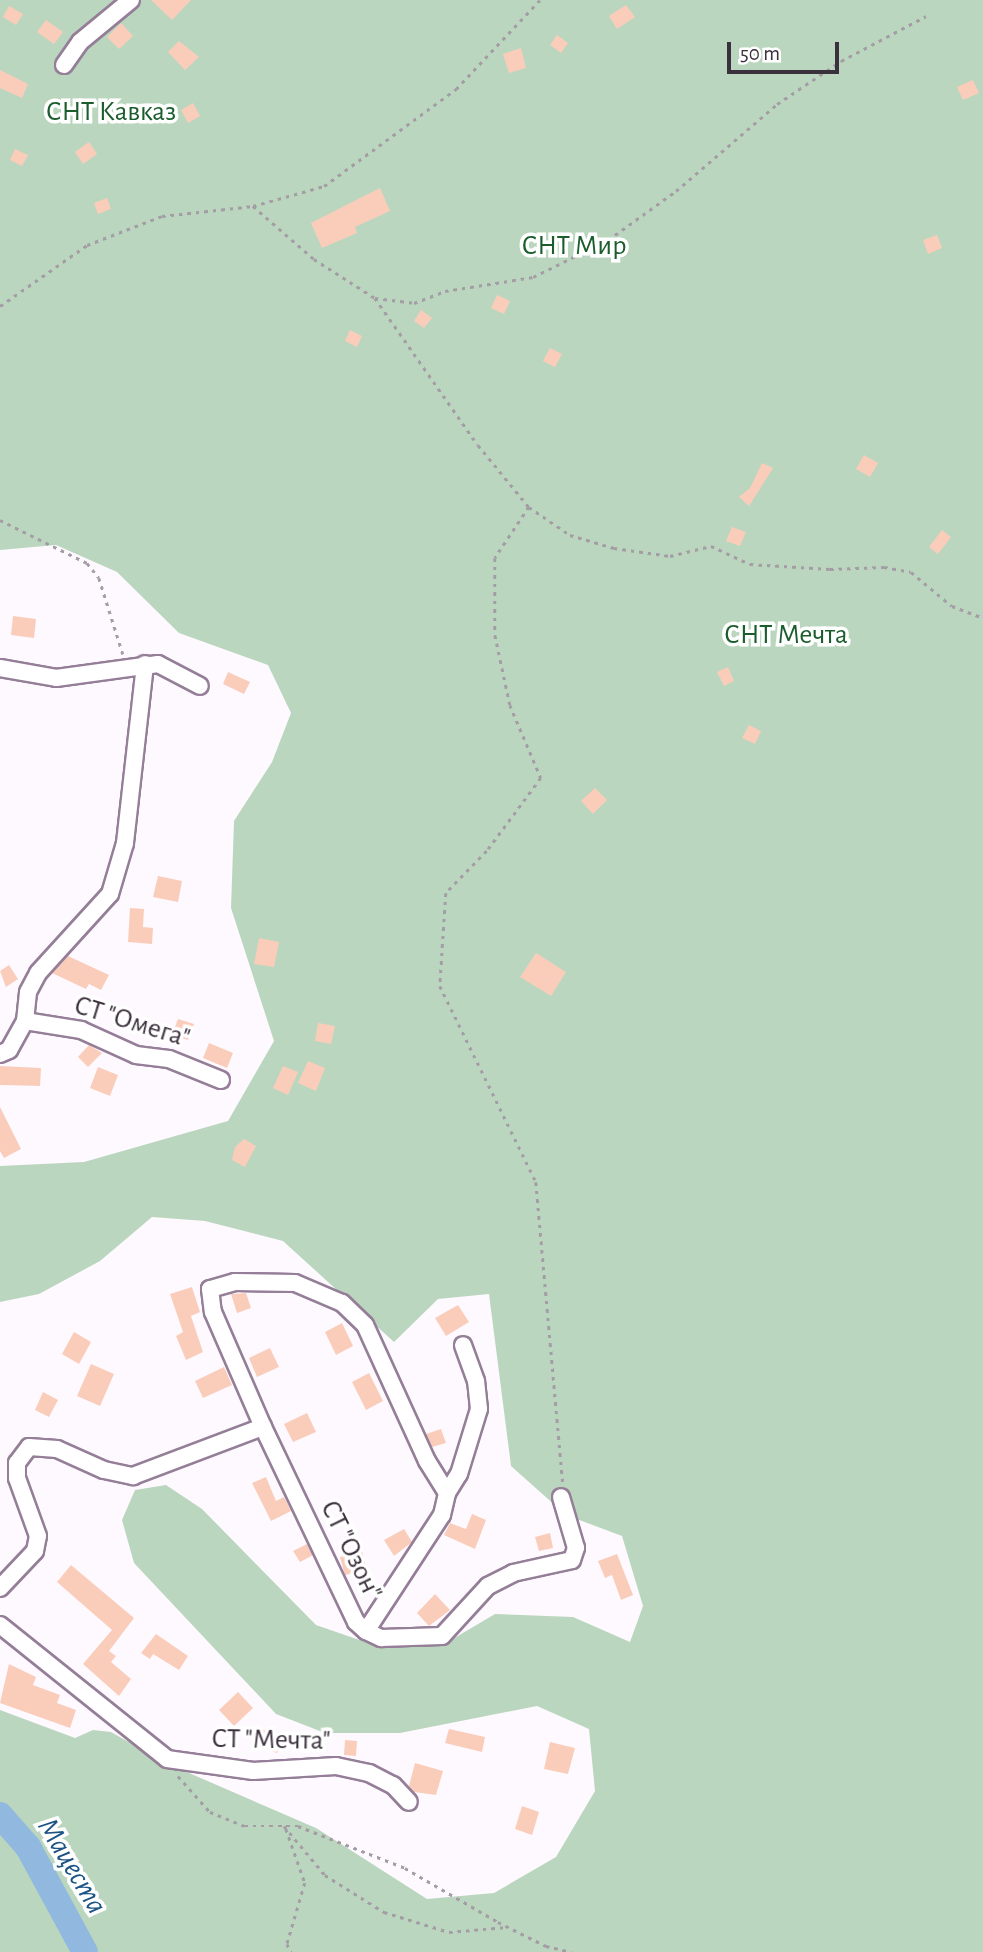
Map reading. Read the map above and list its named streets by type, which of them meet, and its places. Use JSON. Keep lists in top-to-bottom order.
{
  "streets": {
    "street": ["СТ \"Омега\"", "СТ \"Озон\"", "СТ \"Мечта\""]
  },
  "water": ["Мацеста"],
  "parks": ["СНТ Кавказ", "СНТ Мир", "СНТ Мечта"],
  "scale_bar": "50 m"
}
